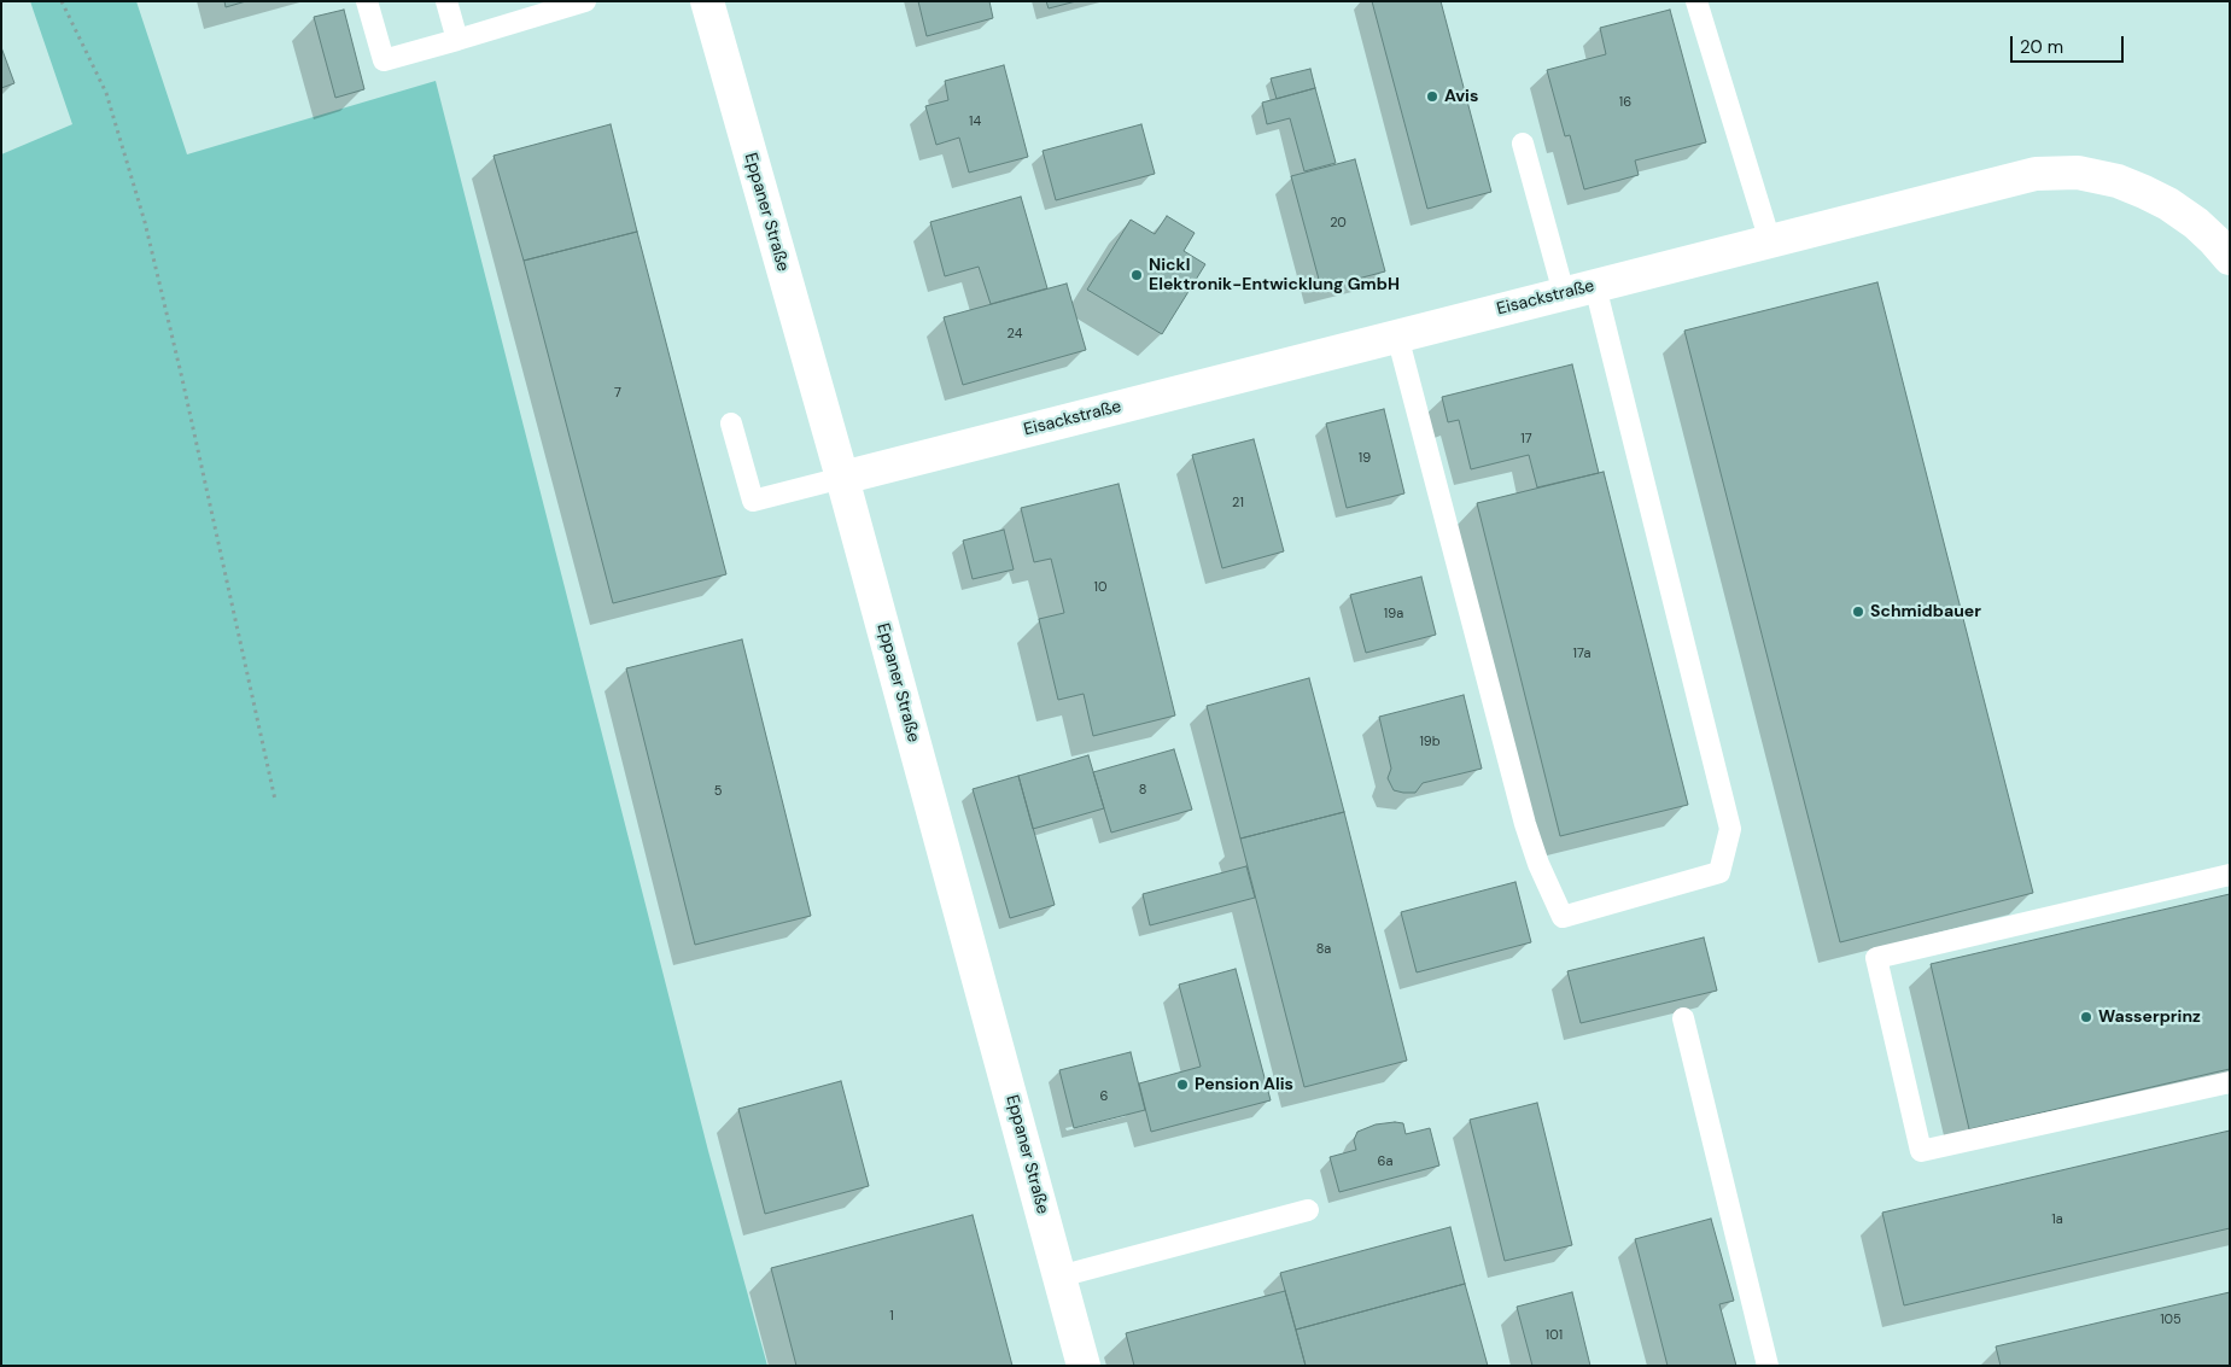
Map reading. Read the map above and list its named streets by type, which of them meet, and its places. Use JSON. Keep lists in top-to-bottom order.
{
  "streets": {
    "street": ["Eppaner Straße", "Eisackstraße"]
  },
  "crossings": [
    ["Eppaner Straße", "Eisackstraße"]
  ],
  "places": [
    "Avis",
    "Nickl Elektronik-Entwicklung GmbH",
    "Schmidbauer",
    "Wasserprinz",
    "Pension Alis"
  ],
  "house_numbers": [
    "16",
    "14",
    "20",
    "24",
    "7",
    "17",
    "19",
    "21",
    "10",
    "19a",
    "17a",
    "19b",
    "8",
    "5",
    "8a",
    "6",
    "6a",
    "1a",
    "1",
    "105",
    "101"
  ],
  "scale_bar": "20 m"
}
